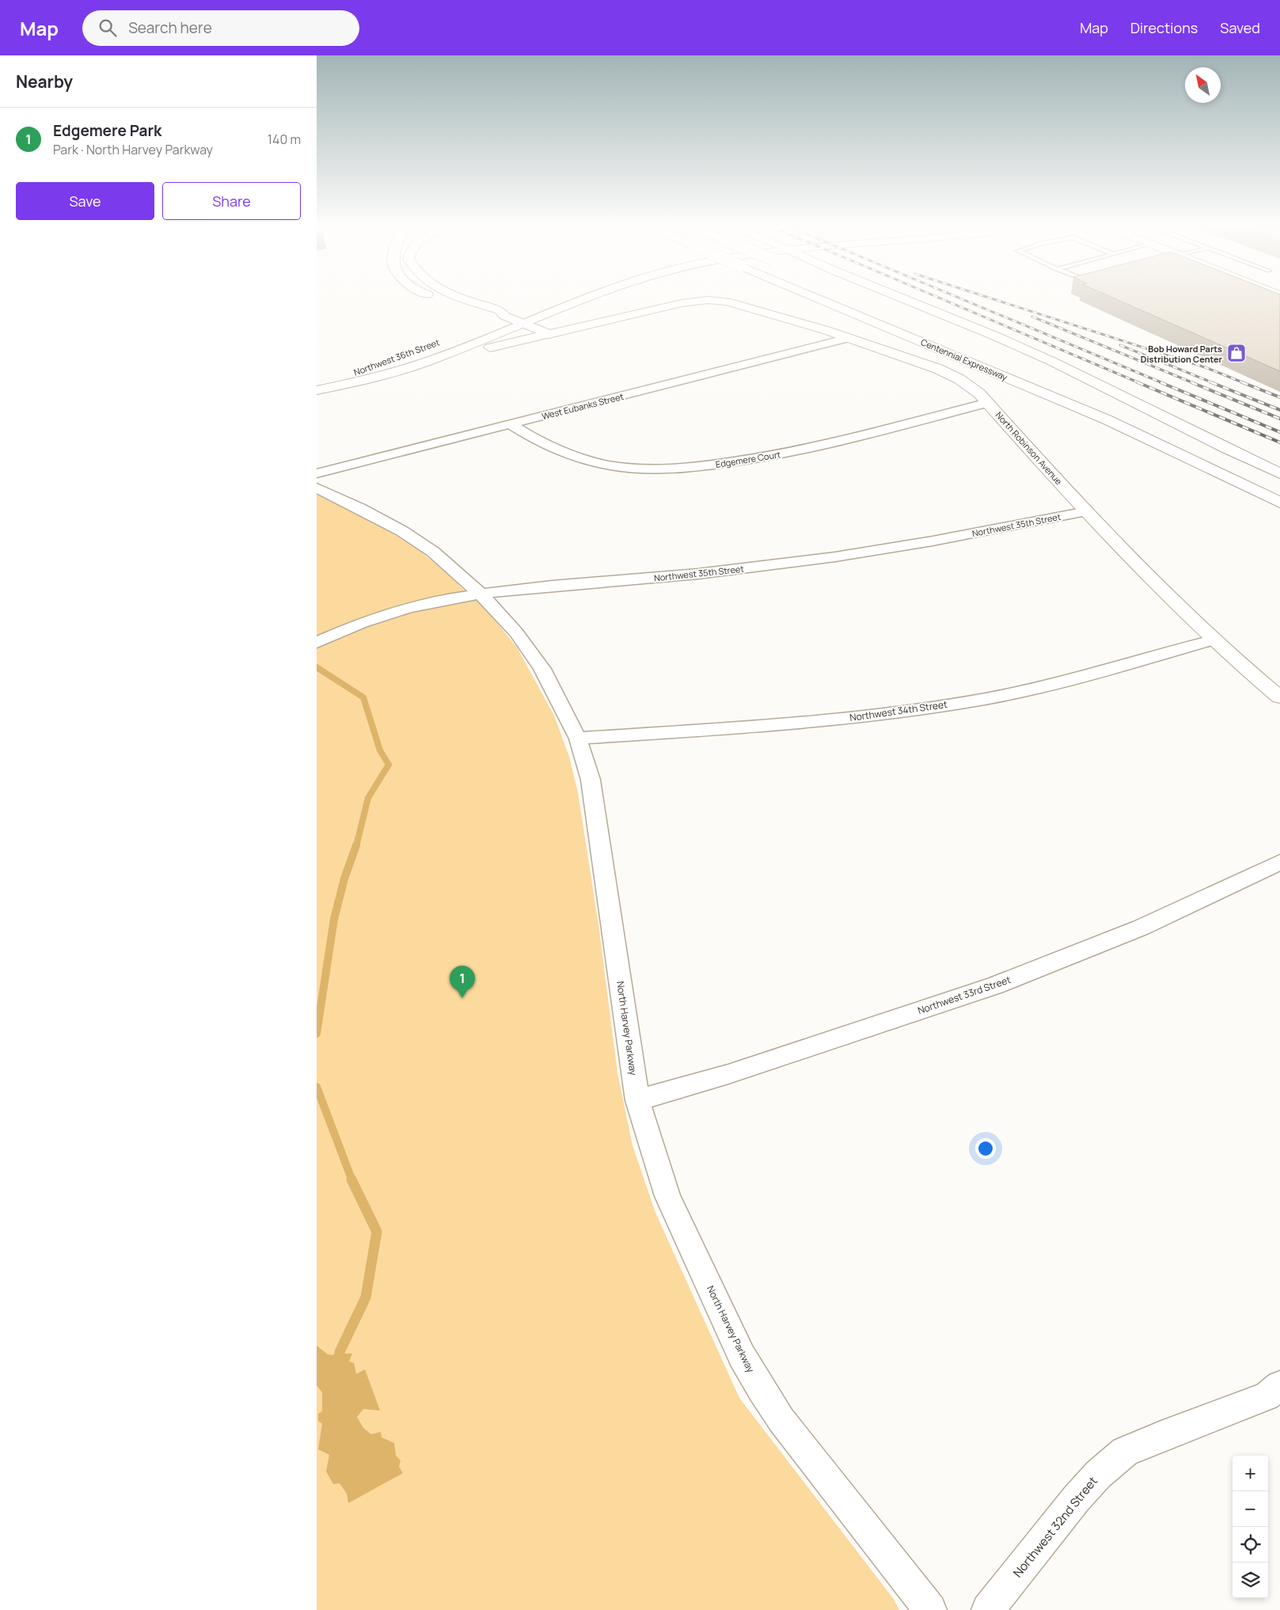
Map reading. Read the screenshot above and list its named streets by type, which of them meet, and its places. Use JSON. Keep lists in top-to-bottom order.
{
  "streets": {
    "main road": ["Northwest 36th Street", "Centennial Expressway", "North Robinson Avenue"],
    "street": [
      "West Eubanks Street",
      "Edgemere Court",
      "Northwest 35th Street",
      "Northwest 34th Street",
      "Northwest 33rd Street",
      "North Harvey Parkway",
      "Northwest 32nd Street"
    ]
  },
  "crossings": [
    ["West Eubanks Street", "North Robinson Avenue"],
    ["West Eubanks Street", "Edgemere Court"],
    ["North Robinson Avenue", "Edgemere Court"],
    ["North Robinson Avenue", "Northwest 35th Street"],
    ["North Robinson Avenue", "Northwest 34th Street"],
    ["Northwest 35th Street", "North Harvey Parkway"],
    ["Northwest 34th Street", "North Harvey Parkway"],
    ["Northwest 33rd Street", "North Harvey Parkway"]
  ],
  "places": {
    "shop": ["Bob Howard Parts Distribution Center"]
  },
  "north": "top left",
  "page": {
    "header": "Map",
    "search": "Search here",
    "nav": ["Map", "Directions", "Saved"],
    "heading": "Nearby",
    "list": [
      {
        "mark": "1",
        "name": "Edgemere Park",
        "note": "Park · North Harvey Parkway",
        "value": "140 m"
      }
    ],
    "buttons": ["Save", "Share"],
    "pins": "1",
    "map_buttons": ["+", "−"]
  }
}
